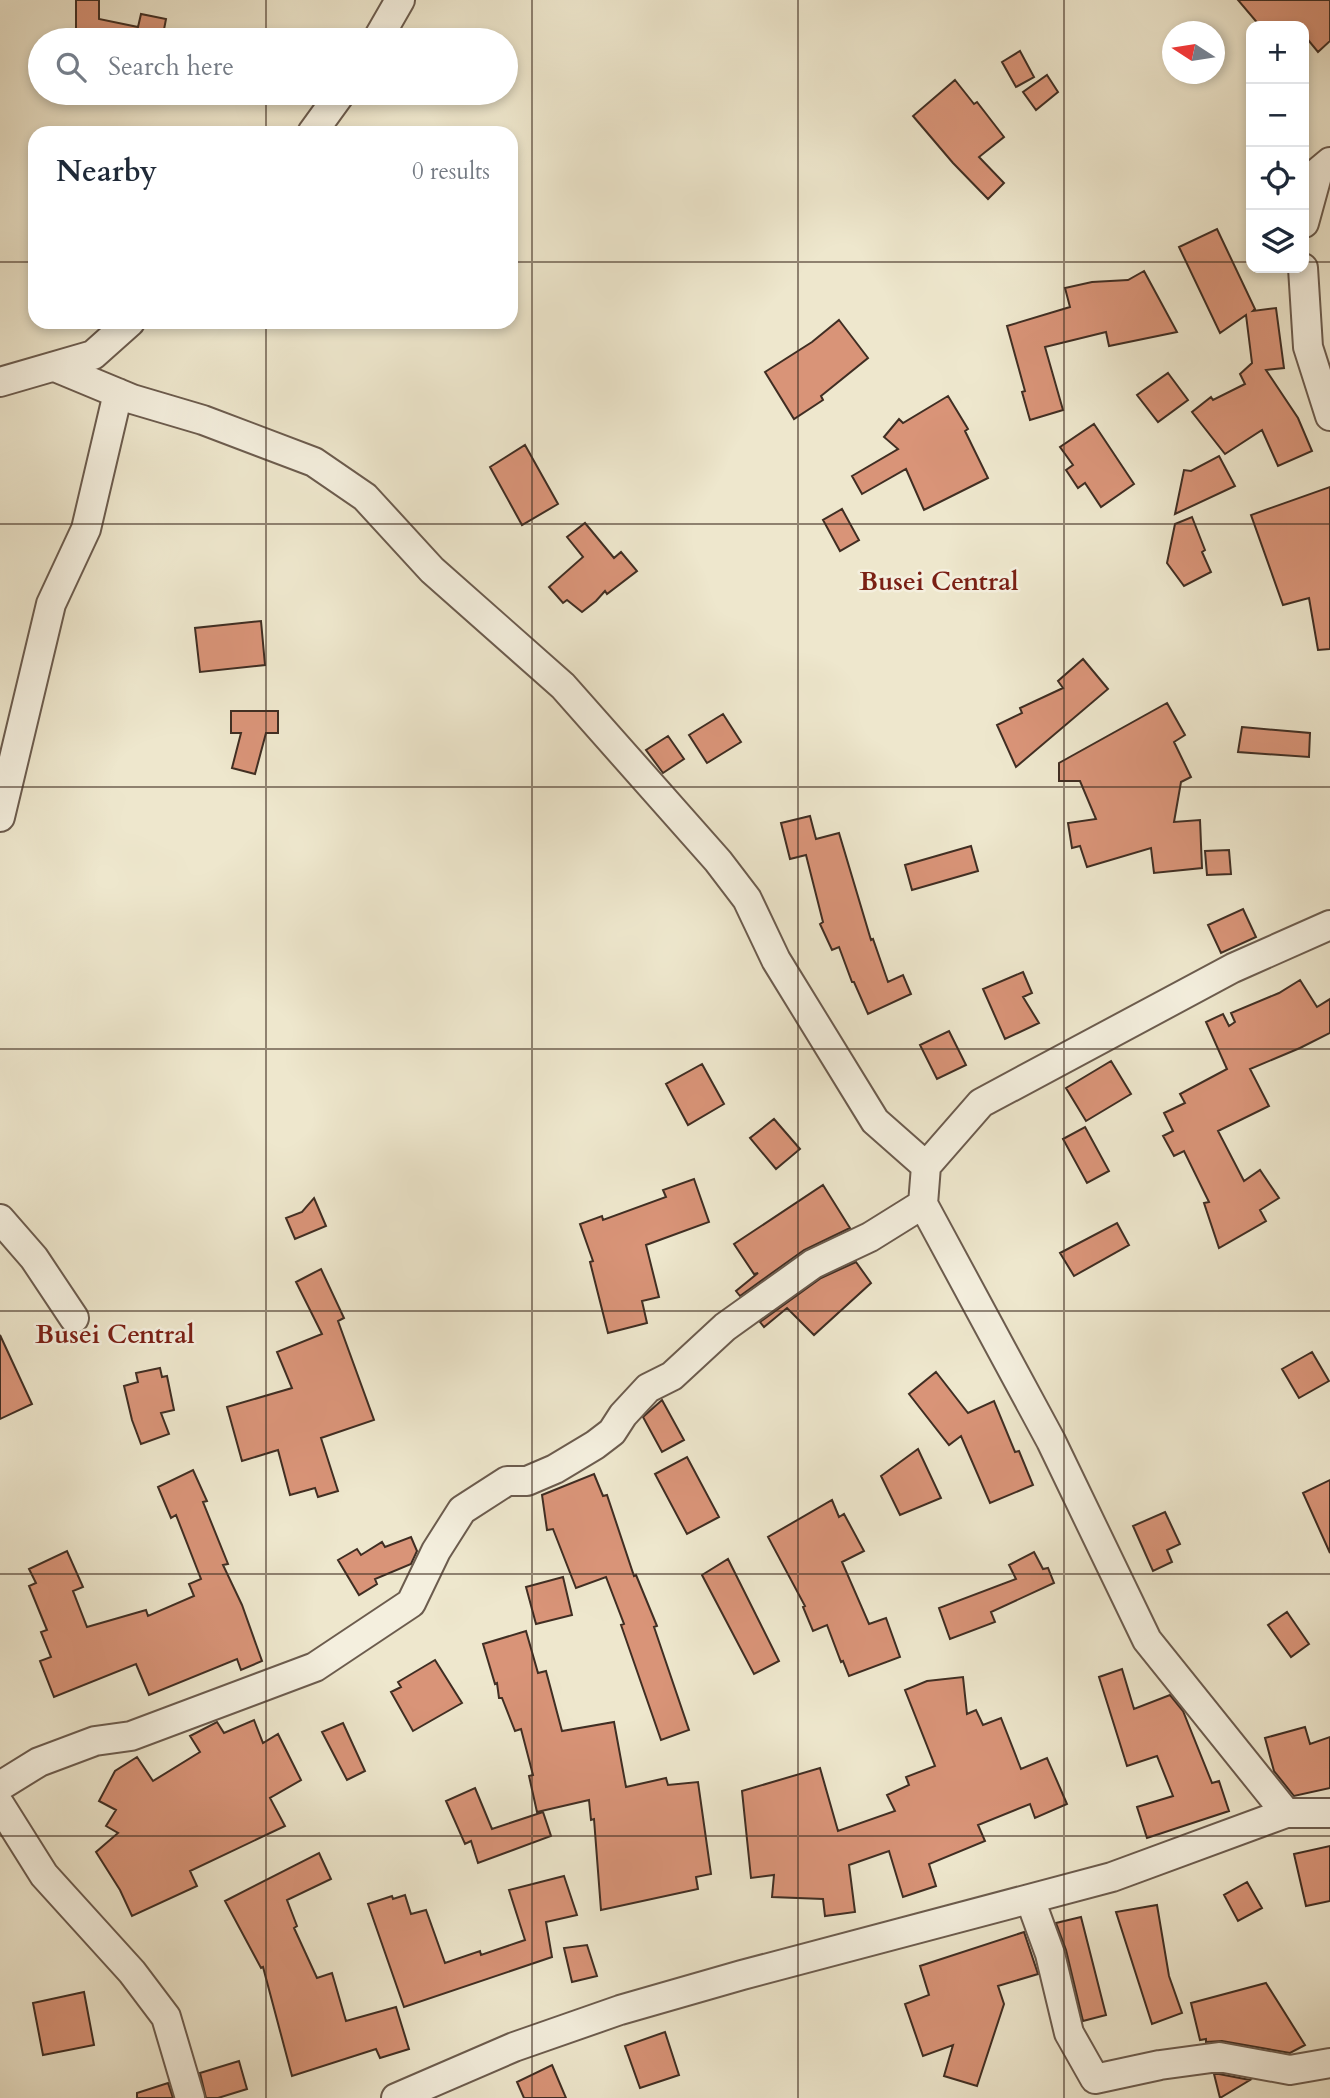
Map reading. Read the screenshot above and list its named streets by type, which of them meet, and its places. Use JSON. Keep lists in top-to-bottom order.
{
  "districts": ["Busei Central", "Busei Central"],
  "north": "left",
  "page": {
    "map_buttons": ["+", "−"],
    "search": "Search here",
    "heading": ["Nearby", "0 results"]
  }
}
